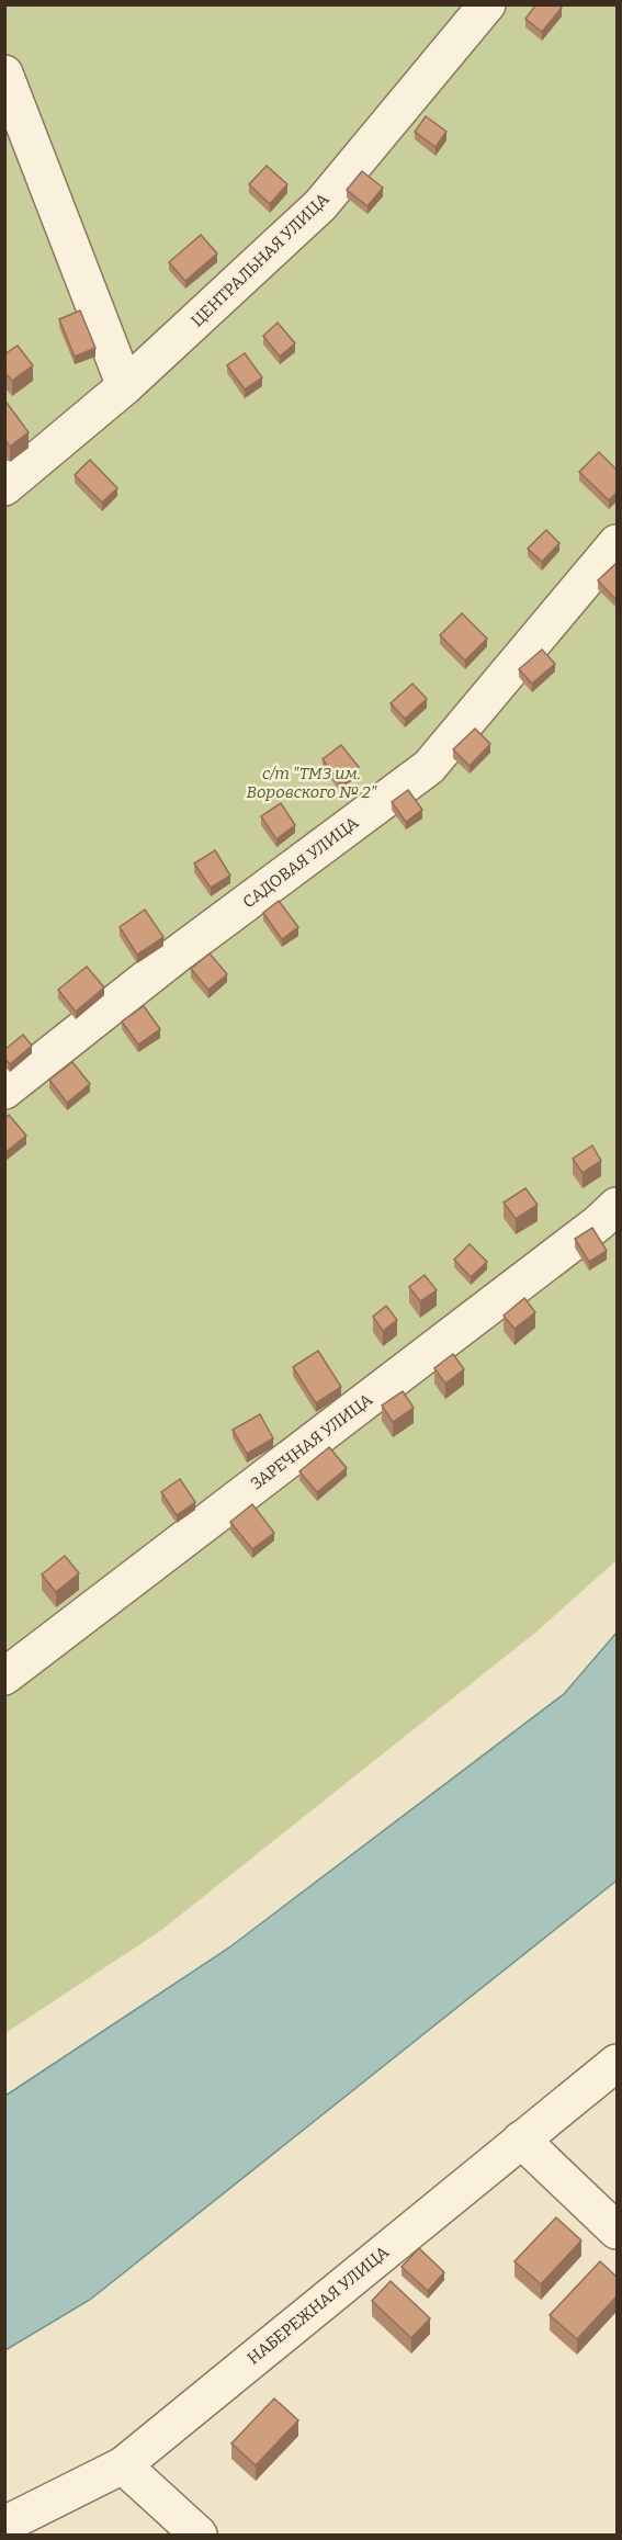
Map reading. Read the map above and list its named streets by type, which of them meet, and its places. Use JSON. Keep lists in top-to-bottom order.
{
  "streets": {
    "street": [
      "ЦЕНТРАЛЬНАЯ УЛИЦА",
      "САДОВАЯ УЛИЦА",
      "ЗАРЕЧНАЯ УЛИЦА",
      "НАБЕРЕЖНАЯ УЛИЦА"
    ]
  },
  "parks": ["с/т \"ТМЗ им. Воровского № 2\""]
}
